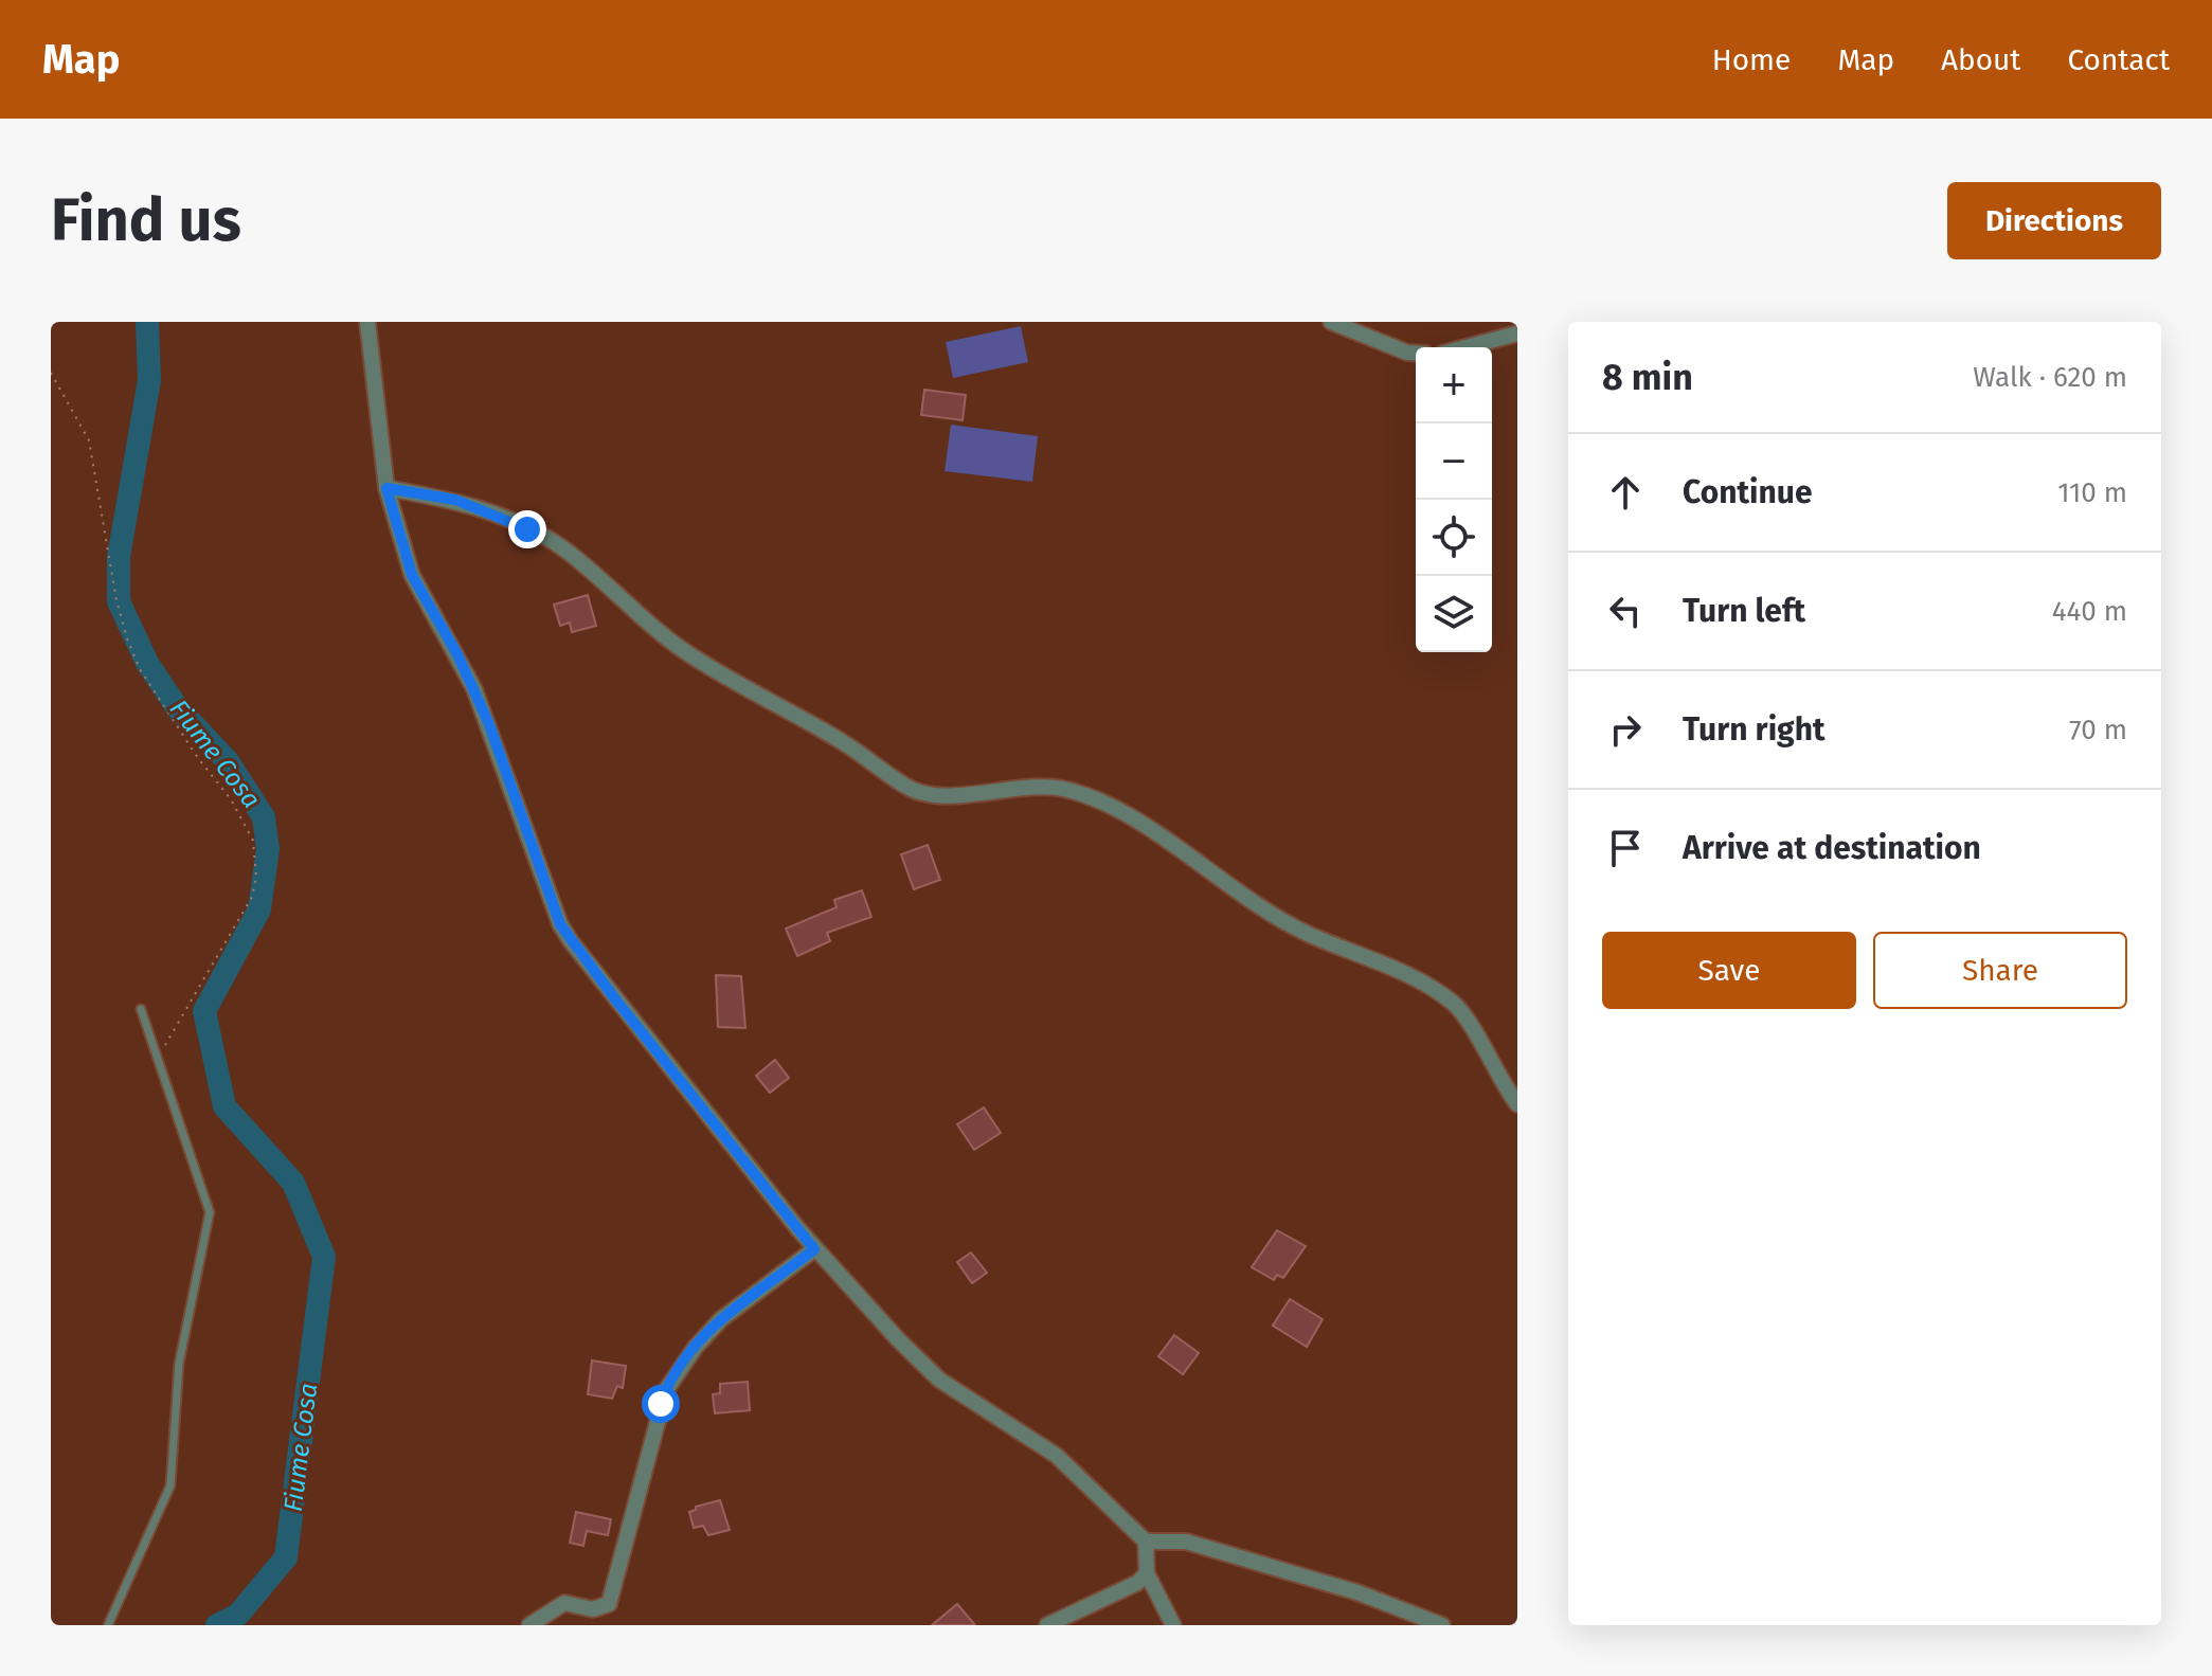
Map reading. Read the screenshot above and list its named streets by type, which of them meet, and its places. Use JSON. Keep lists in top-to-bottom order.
{
  "water": ["Fiume Cosa"],
  "page": {
    "header": "Map",
    "nav": [
      "Home",
      "Map",
      "About",
      "Contact"
    ],
    "buttons": [
      "Directions",
      ["Save", "Share"]
    ],
    "title": "Find us",
    "heading": ["8 min", "Walk · 620 m"],
    "map_buttons": ["+", "−"],
    "list": [
      ["Continue", "110 m"],
      ["Turn left", "440 m"],
      ["Turn right", "70 m"],
      "Arrive at destination"
    ]
  }
}
